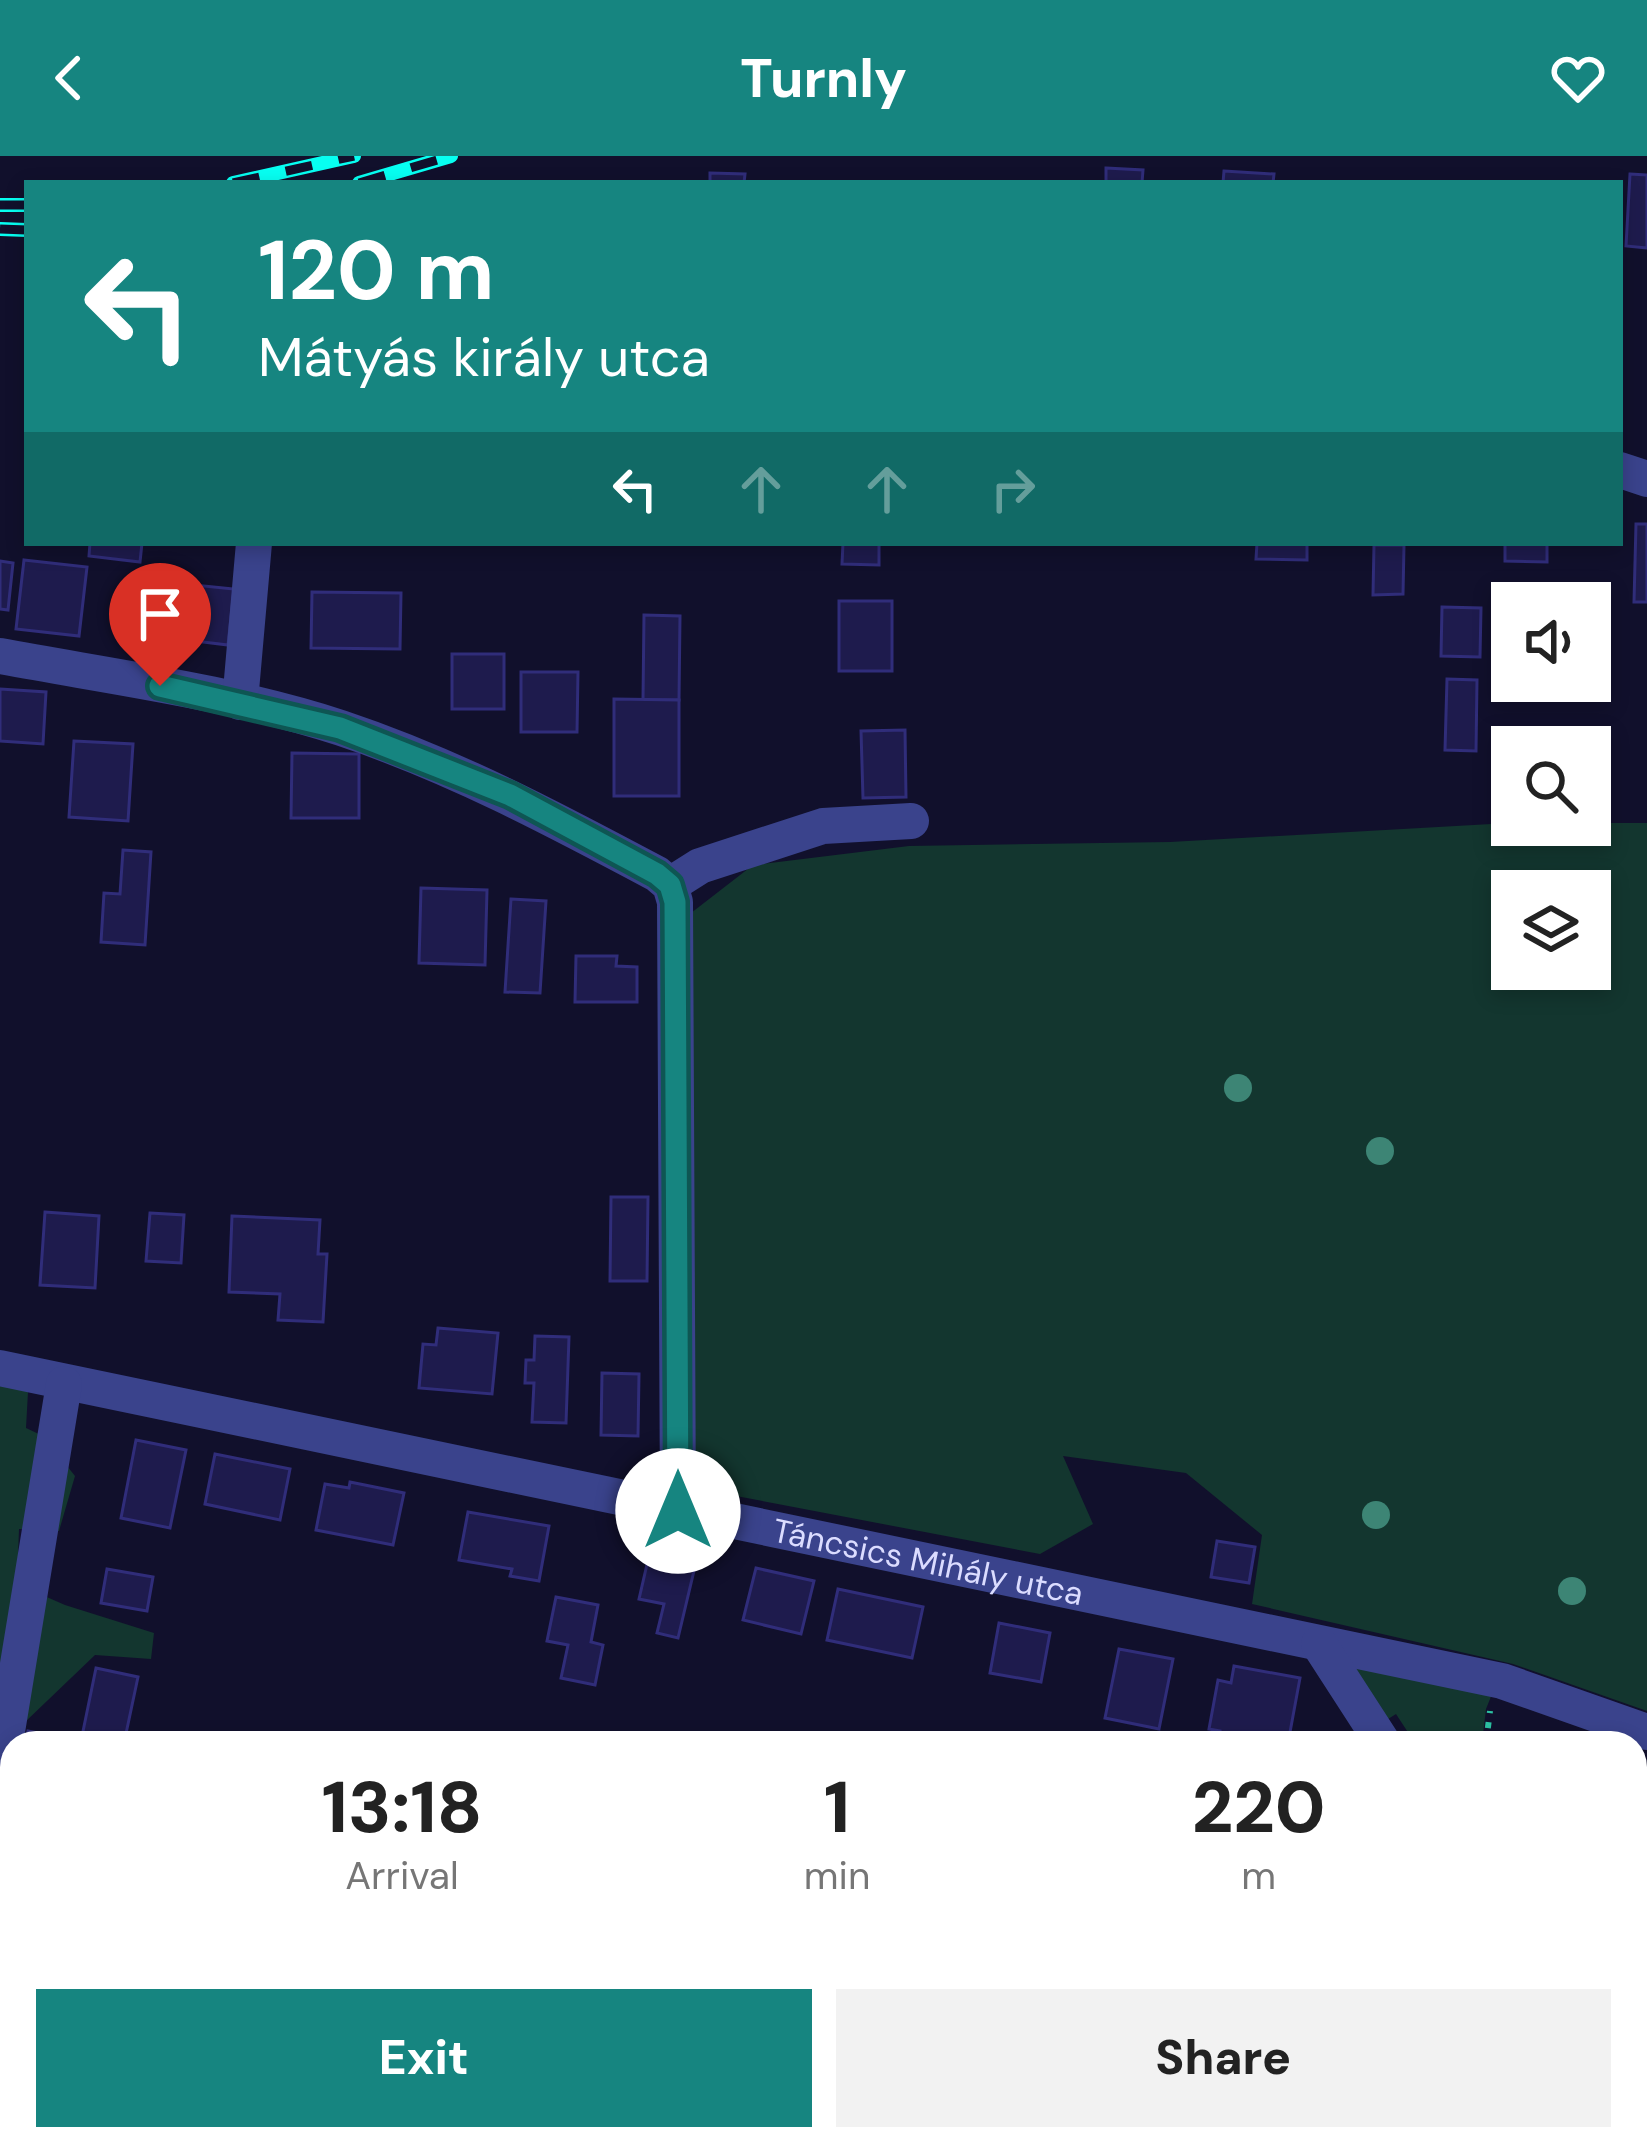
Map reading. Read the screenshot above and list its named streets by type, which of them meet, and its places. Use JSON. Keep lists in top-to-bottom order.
{
  "streets": {
    "street": ["Táncsics Mihály utca"]
  },
  "page": {
    "header": "Turnly",
    "turn": ["120 m", "Mátyás király utca"],
    "eta": [
      "13:18",
      "Arrival",
      "1",
      "min",
      "220",
      "m"
    ],
    "buttons": ["Exit", "Share"]
  }
}
